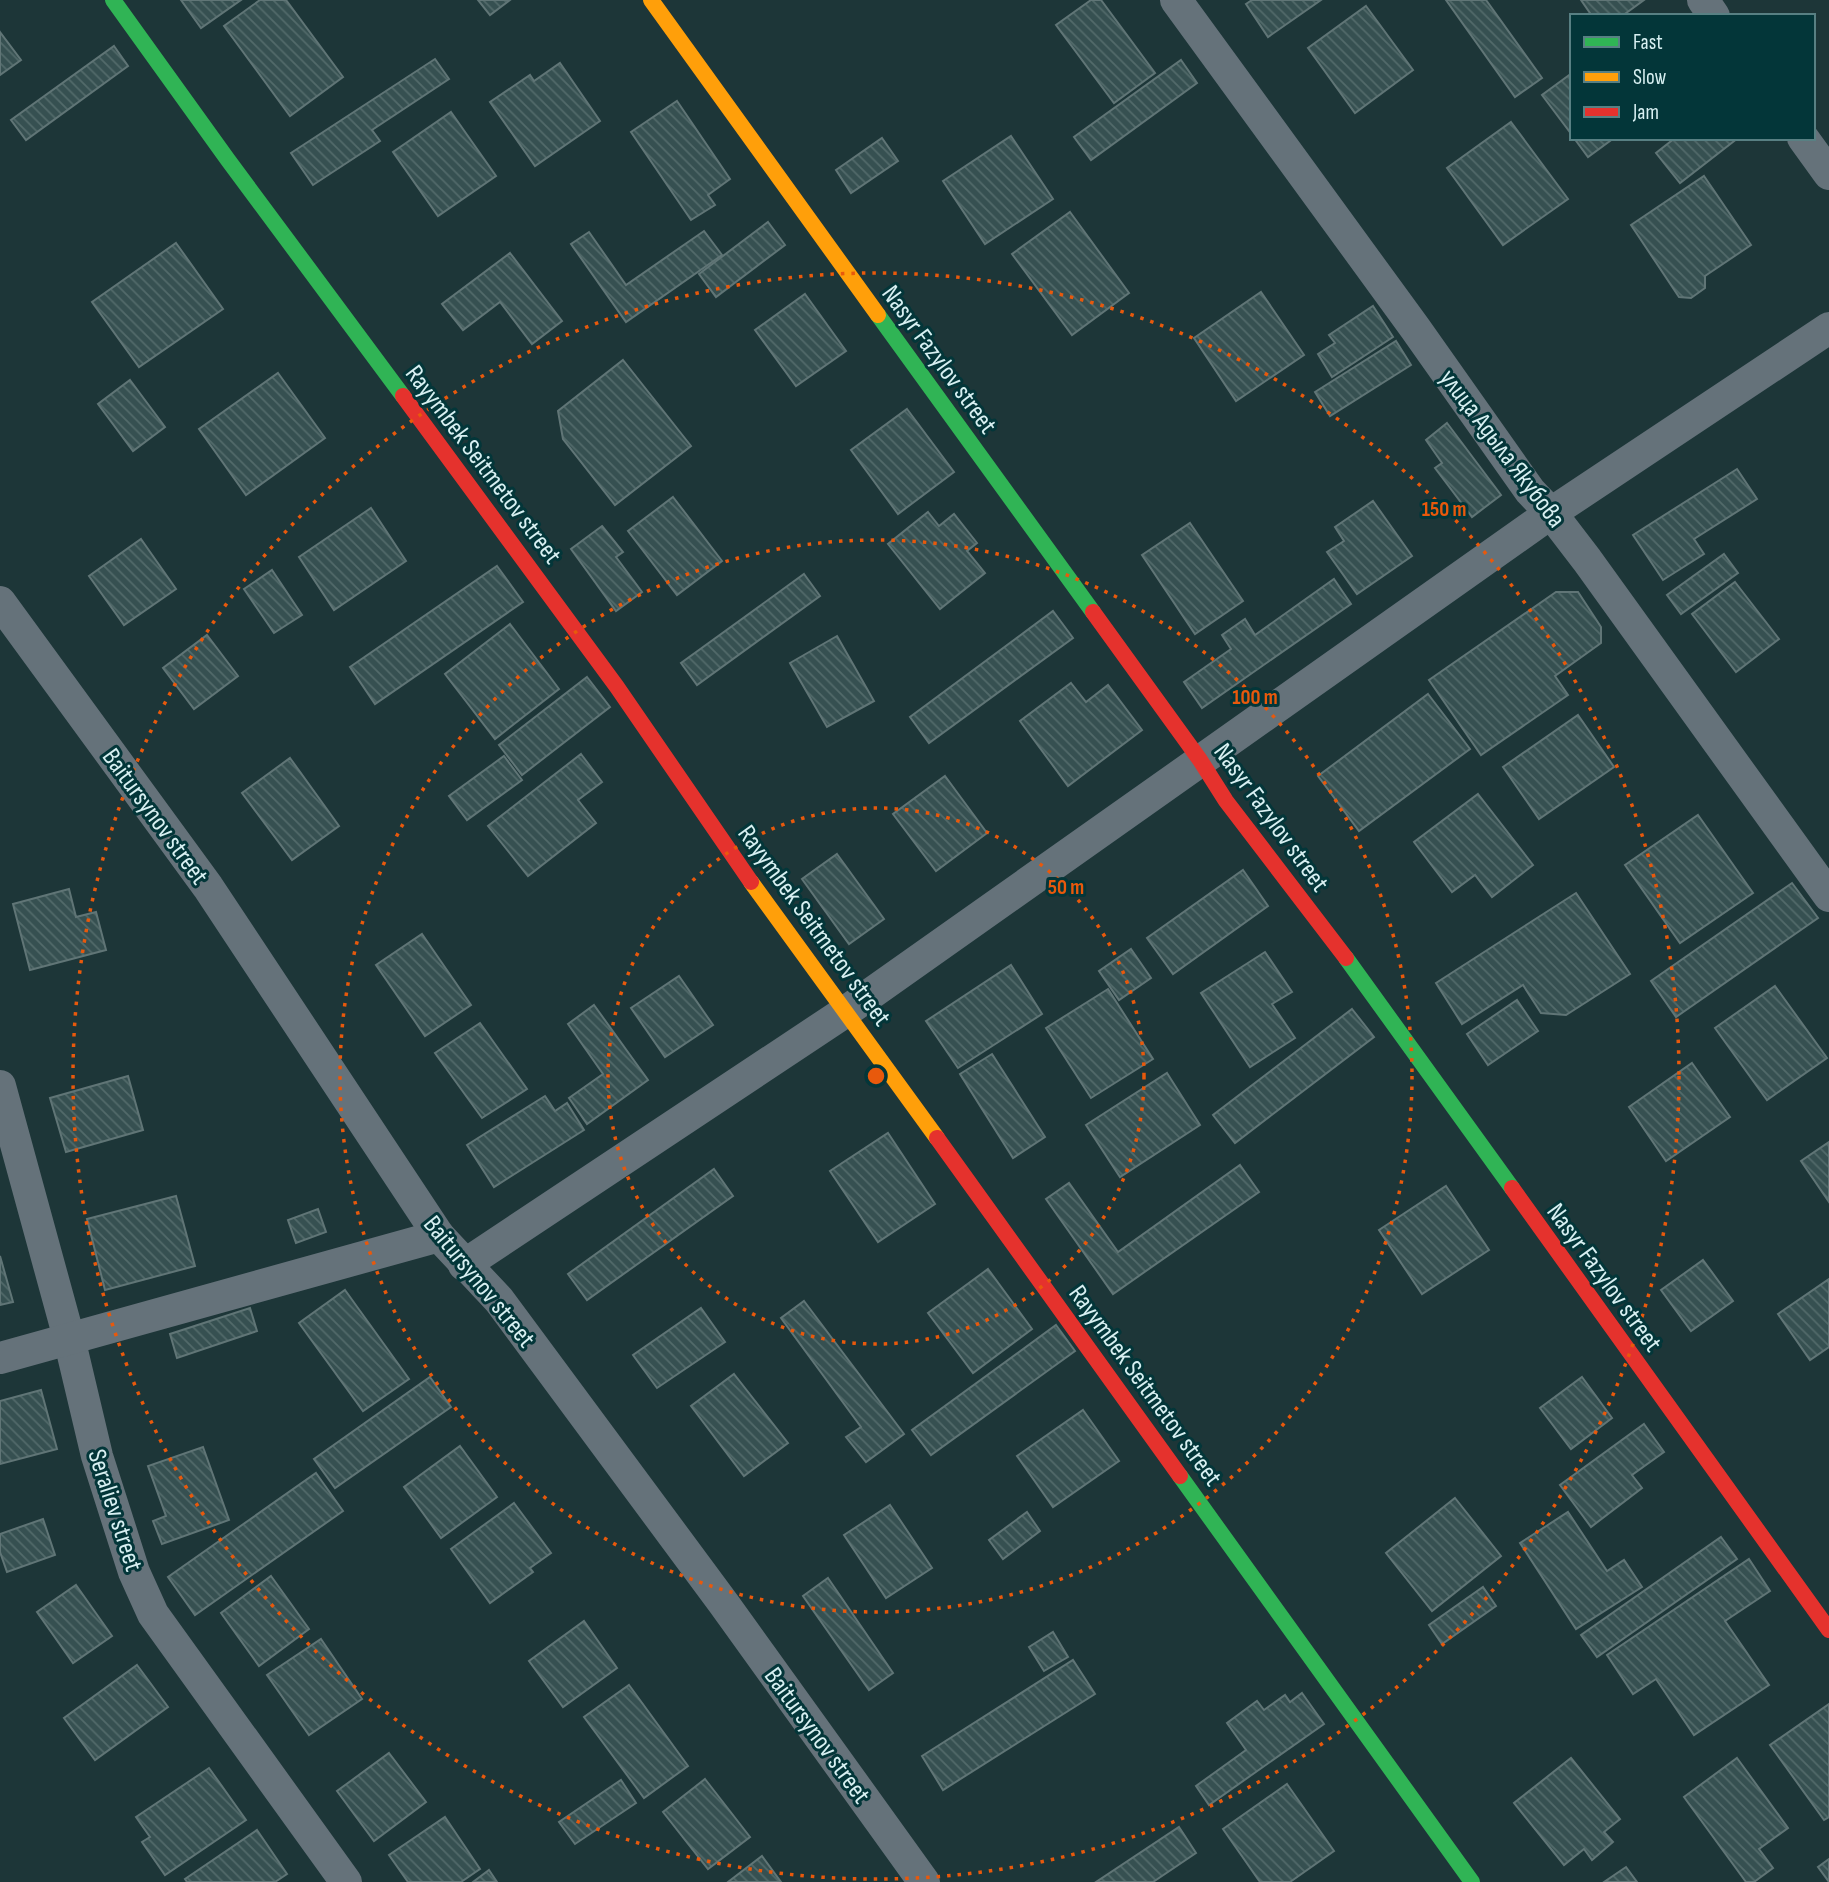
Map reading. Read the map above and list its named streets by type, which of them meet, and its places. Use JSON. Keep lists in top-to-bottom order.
{
  "streets": {
    "street": [
      "Nasyr Fazylov street",
      "улица Адыла Якубова",
      "Rayymbek Seitmetov street",
      "Baitursynov street",
      "Seraliev street"
    ]
  },
  "legend": ["Fast", "Slow", "Jam"],
  "rings": ["150 m", "100 m", "50 m"]
}
